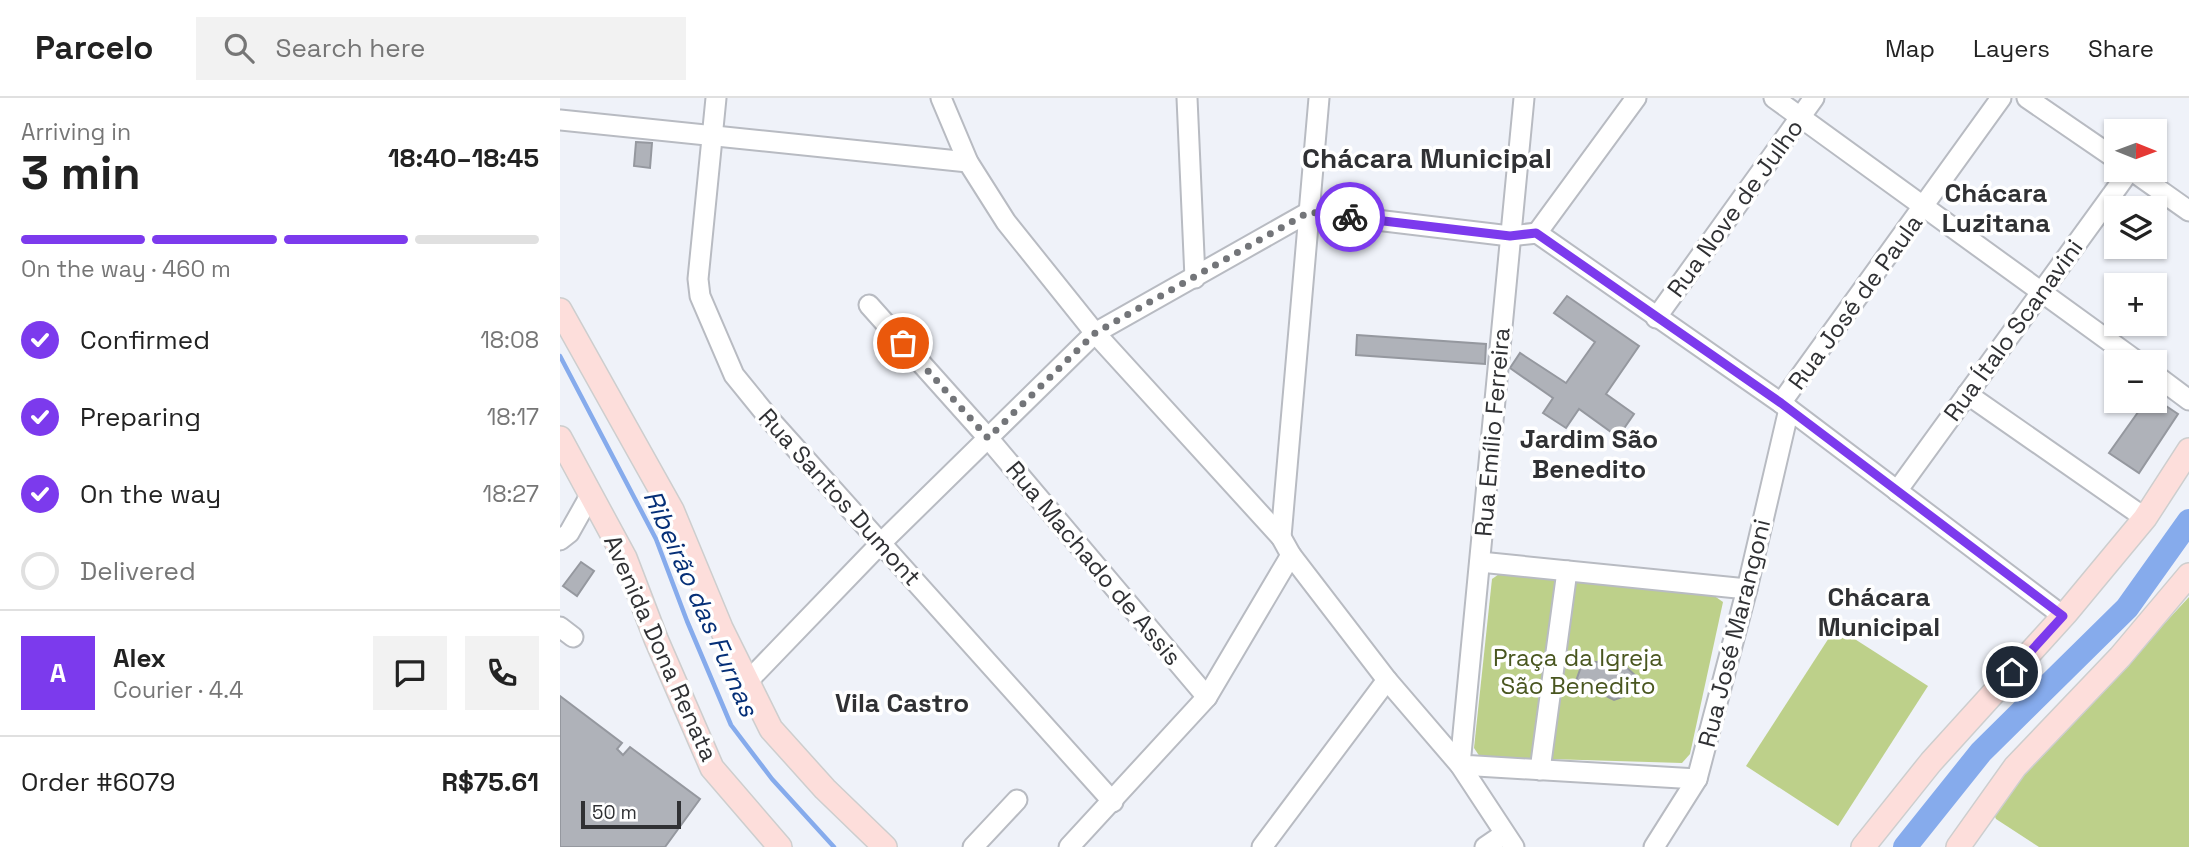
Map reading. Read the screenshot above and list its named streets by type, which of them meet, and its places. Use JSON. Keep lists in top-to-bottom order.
{
  "streets": {
    "main road": ["Avenida Dona Renata"],
    "street": [
      "Rua Nove de Julho",
      "Rua José de Paula",
      "Rua Ítalo Scanavini",
      "Rua Emílio Ferreira",
      "Rua Santos Dumont",
      "Rua Machado de Assis",
      "Rua José Marangoni"
    ]
  },
  "crossings": [
    ["Rua José de Paula", "Rua José Marangoni"]
  ],
  "districts": [
    "Chácara Municipal",
    "Chácara Luzitana",
    "Jardim São Benedito",
    "Chácara Municipal",
    "Vila Castro"
  ],
  "water": ["Ribeirão das Furnas"],
  "parks": ["Praça da Igreja São Benedito"],
  "scale_bar": "50 m",
  "north": "right",
  "page": {
    "header": "Parcelo",
    "search": "Search here",
    "nav": ["Map", "Layers", "Share"],
    "heading": ["3 min", "Arriving in", "18:40–18:45"],
    "panel": [
      "Alex",
      "Courier · 4.4",
      "Order #6079",
      "R$75.61"
    ],
    "map_buttons": ["+", "−"],
    "bar": "On the way · 460 m",
    "list": [
      ["Confirmed", "18:08"],
      ["Preparing", "18:17"],
      ["On the way", "18:27"],
      "Delivered"
    ],
    "round": "A",
    "scale": "50 m"
  }
}
